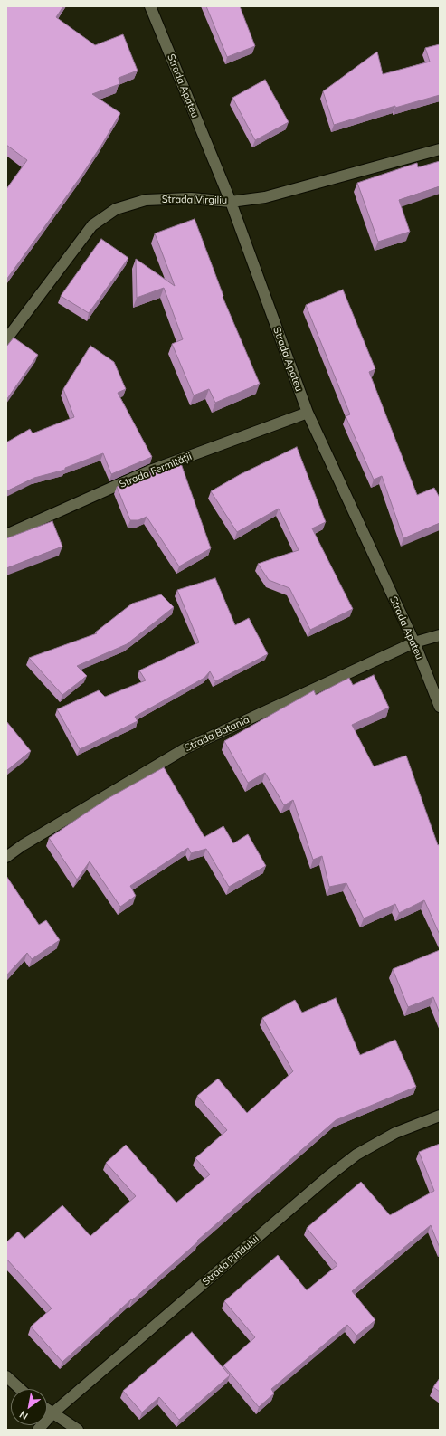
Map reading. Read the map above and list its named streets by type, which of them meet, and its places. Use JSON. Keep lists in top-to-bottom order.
{
  "streets": {
    "street": [
      "Strada Apateu",
      "Strada Virgiliu",
      "Strada Fermității",
      "Strada Batania",
      "Strada Pindului"
    ]
  },
  "crossings": [
    ["Strada Apateu", "Strada Virgiliu"],
    ["Strada Apateu", "Strada Fermității"],
    ["Strada Apateu", "Strada Batania"]
  ],
  "north": "bottom left"
}
